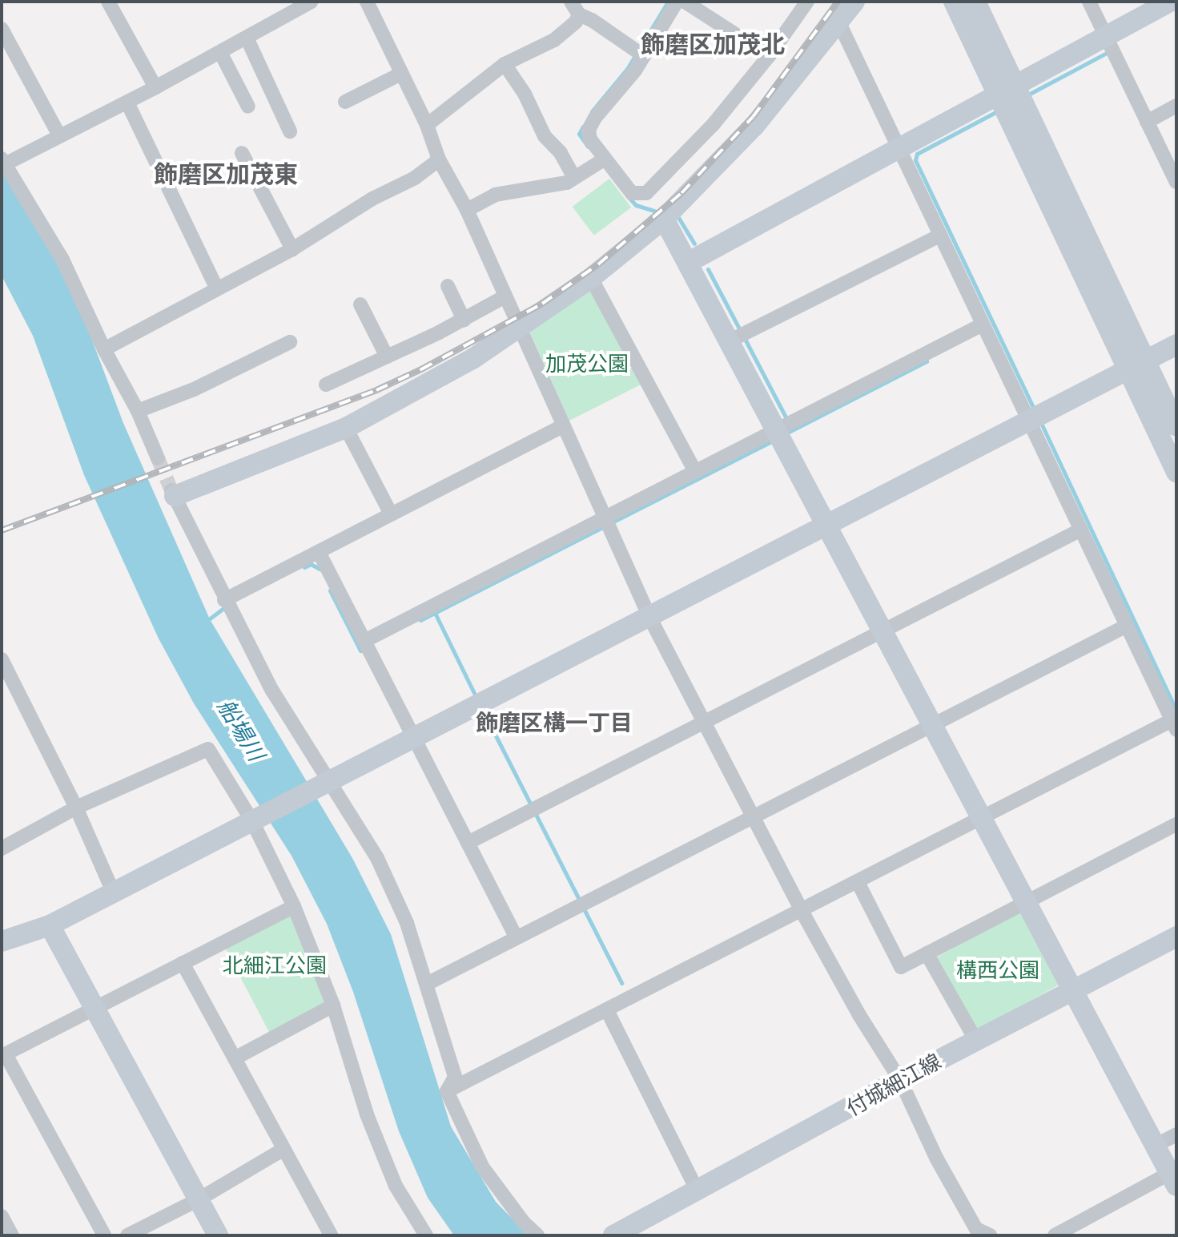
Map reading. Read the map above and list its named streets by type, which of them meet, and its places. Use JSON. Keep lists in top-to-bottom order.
{
  "streets": {
    "street": ["付城細江線"]
  },
  "districts": ["飾磨区加茂北", "飾磨区加茂東", "飾磨区構一丁目"],
  "water": ["船場川"],
  "parks": ["加茂公園", "北細江公園", "構西公園"]
}
